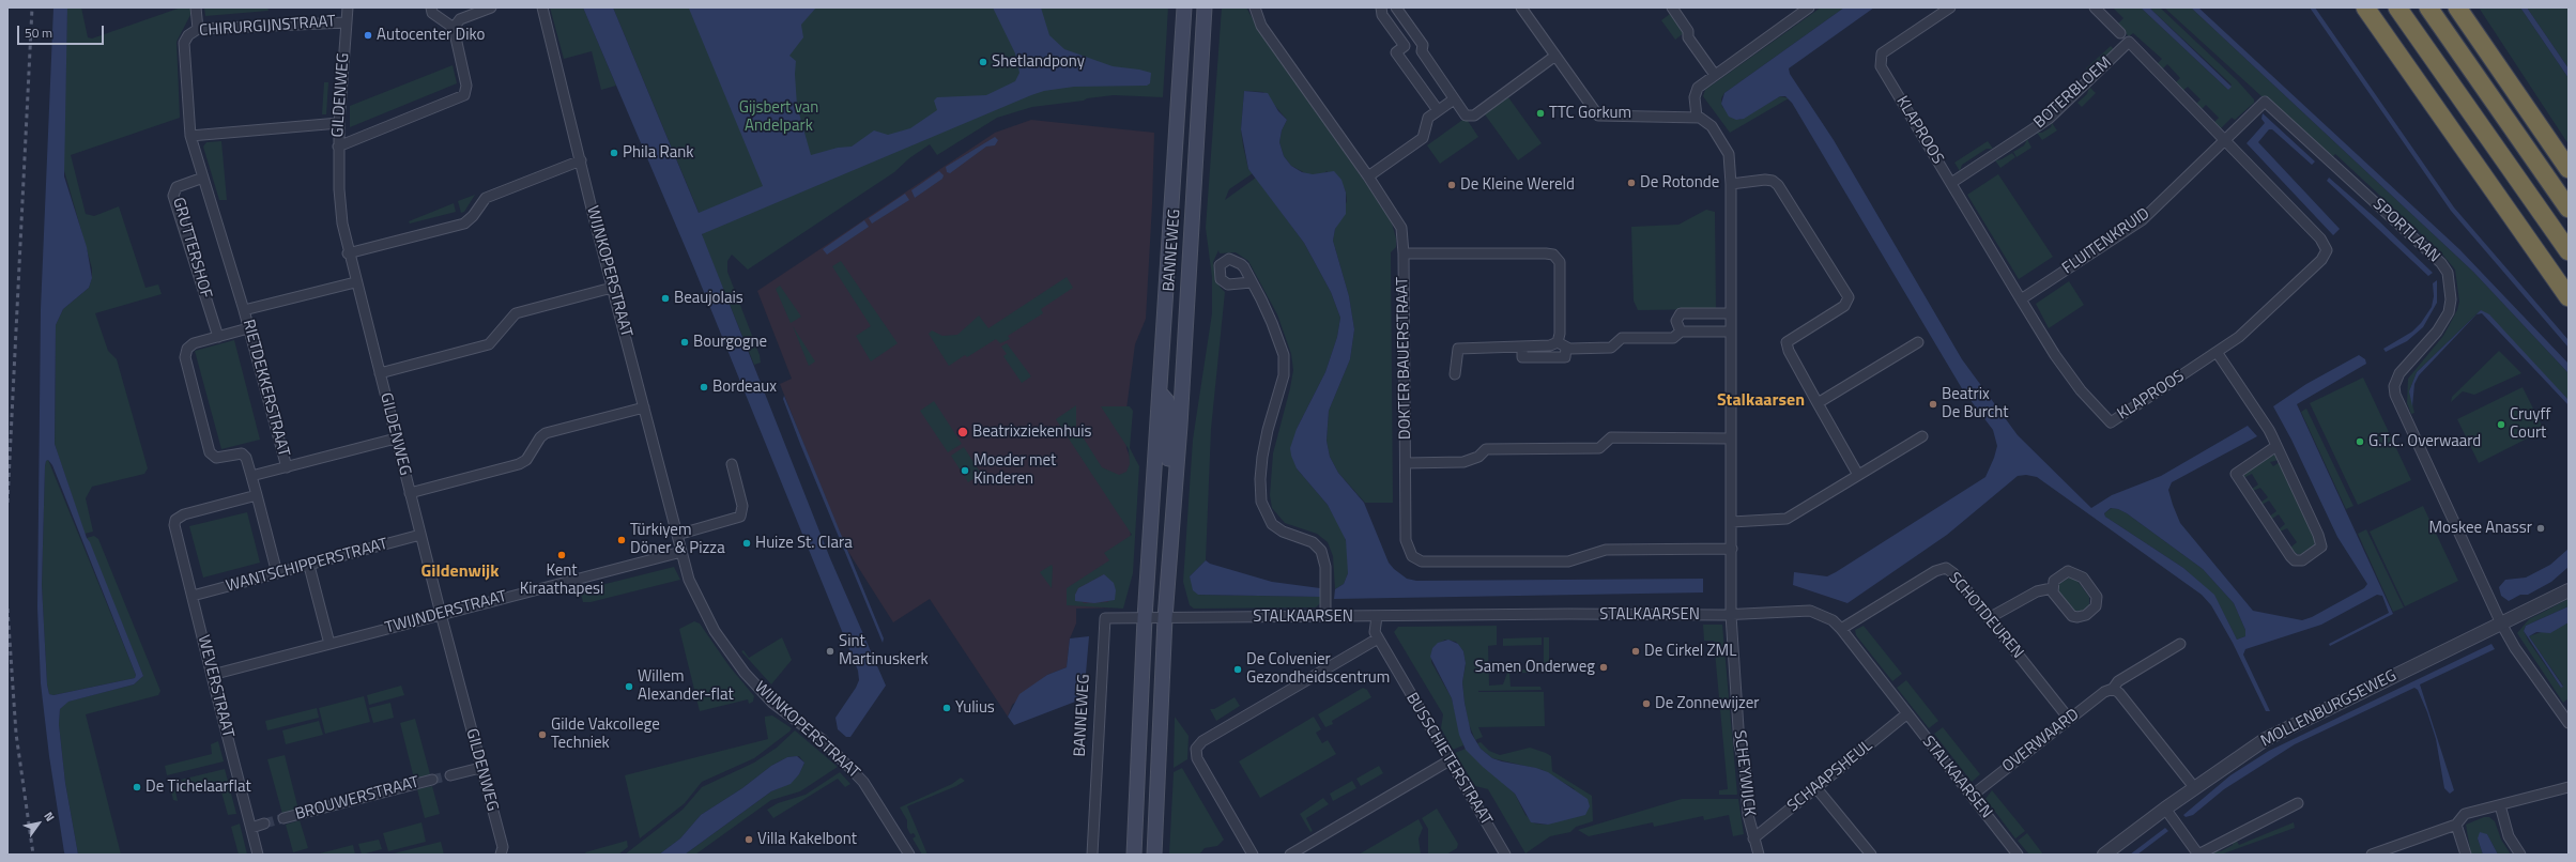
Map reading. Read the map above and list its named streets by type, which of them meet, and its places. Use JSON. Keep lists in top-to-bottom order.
{
  "streets": {
    "main road": ["BANNEWEG"],
    "street": [
      "CHIRURGIJNSTRAAT",
      "BOTERBLOEM",
      "GILDENWEG",
      "KLAPROOS",
      "SPORTLAAN",
      "FLUITENKRUID",
      "GRUTTERSHOF",
      "WIJNKOPERSTRAAT",
      "DOKTER BAUERSTRAAT",
      "RIETDEKKERSTRAAT",
      "WANTSCHIPPERSTRAAT",
      "TWIJNDERSTRAAT",
      "STALKAARSEN",
      "SCHOTDEUREN",
      "WEVERSTRAAT",
      "MOLLENBURGSEWEG",
      "OVERWAARD",
      "BUSSCHIETERSTRAAT",
      "SCHEYWIJCK",
      "SCHAAPSHEUL",
      "BROUWERSTRAAT"
    ]
  },
  "crossings": [
    ["CHIRURGIJNSTRAAT", "GILDENWEG"],
    ["CHIRURGIJNSTRAAT", "GRUTTERSHOF"],
    ["BOTERBLOEM", "KLAPROOS"],
    ["GILDENWEG", "WANTSCHIPPERSTRAAT"],
    ["GILDENWEG", "TWIJNDERSTRAAT"],
    ["KLAPROOS", "SPORTLAAN"],
    ["KLAPROOS", "FLUITENKRUID"],
    ["SPORTLAAN", "FLUITENKRUID"],
    ["SPORTLAAN", "MOLLENBURGSEWEG"],
    ["GRUTTERSHOF", "RIETDEKKERSTRAAT"],
    ["BANNEWEG", "STALKAARSEN"],
    ["WIJNKOPERSTRAAT", "TWIJNDERSTRAAT"],
    ["DOKTER BAUERSTRAAT", "SCHEYWIJCK"],
    ["WANTSCHIPPERSTRAAT", "WEVERSTRAAT"],
    ["TWIJNDERSTRAAT", "WEVERSTRAAT"],
    ["STALKAARSEN", "SCHOTDEUREN"],
    ["STALKAARSEN", "OVERWAARD"],
    ["STALKAARSEN", "BUSSCHIETERSTRAAT"],
    ["STALKAARSEN", "SCHEYWIJCK"],
    ["STALKAARSEN", "SCHAAPSHEUL"],
    ["SCHOTDEUREN", "OVERWAARD"],
    ["SCHEYWIJCK", "SCHAAPSHEUL"]
  ],
  "districts": ["Stalkaarsen", "Gildenwijk"],
  "parks": ["Gijsbert van Andelpark"],
  "places": [
    "Autocenter Diko",
    "Shetlandpony",
    "TTC Gorkum",
    "Phila Rank",
    "De Rotonde",
    "De Kleine Wereld",
    "Beaujolais",
    "Bourgogne",
    "Bordeaux",
    "Beatrix De Burcht",
    "Cruyff Court",
    "Beatrixziekenhuis",
    "G.T.C. Overwaard",
    "Moeder met Kinderen",
    "Moskee Anassr",
    "Türkiyem Döner & Pizza",
    "Huize St. Clara",
    "Kent Kiraathapesi",
    "Sint Martinuskerk",
    "De Cirkel ZML",
    "Samen Onderweg",
    "De Colvenier Gezondheidscentrum",
    "Willem Alexander-flat",
    "De Zonnewijzer",
    "Yulius",
    "Gilde Vakcollege Techniek",
    "De Tichelaarflat",
    "Villa Kakelbont"
  ],
  "scale_bar": "50 m",
  "north": "top right"
}
